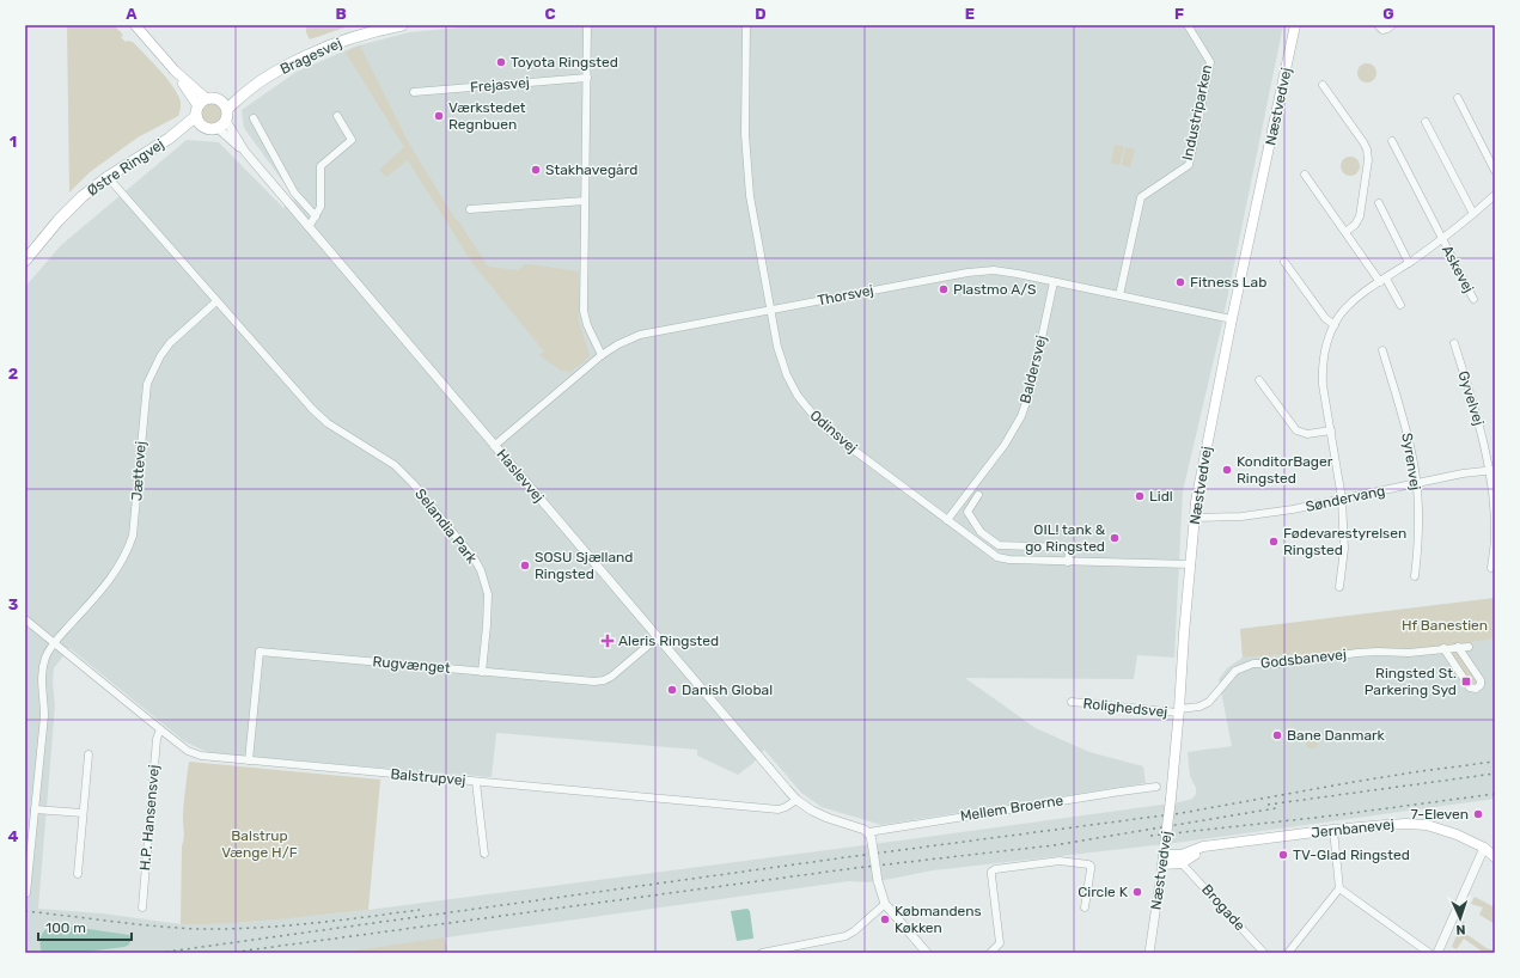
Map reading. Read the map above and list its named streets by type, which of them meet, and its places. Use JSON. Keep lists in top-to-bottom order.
{
  "streets": {
    "main road": [
      "Bragesvej",
      "Næstvedvej",
      "Østre Ringvej",
      "Jernbanevej"
    ],
    "street": [
      "Frejasvej",
      "Industriparken",
      "Askevej",
      "Thorsvej",
      "Baldersvej",
      "Gyvelvej",
      "Odinsvej",
      "Syrenvej",
      "Jættevej",
      "Haslevvej",
      "Søndervang",
      "Selandia Park",
      "Godsbanevej",
      "Rugvænget",
      "Rolighedsvej",
      "Balstrupvej",
      "Mellem Broerne",
      "H.P. Hansensvej",
      "Brogade"
    ]
  },
  "crossings": [
    ["Bragesvej", "Østre Ringvej"],
    ["Bragesvej", "Haslevvej"],
    ["Næstvedvej", "Thorsvej"],
    ["Næstvedvej", "Odinsvej"],
    ["Næstvedvej", "Søndervang"],
    ["Næstvedvej", "Godsbanevej"],
    ["Næstvedvej", "Rolighedsvej"],
    ["Næstvedvej", "Jernbanevej"],
    ["Industriparken", "Thorsvej"],
    ["Østre Ringvej", "Haslevvej"],
    ["Thorsvej", "Baldersvej"],
    ["Thorsvej", "Odinsvej"],
    ["Thorsvej", "Haslevvej"],
    ["Baldersvej", "Odinsvej"],
    ["Gyvelvej", "Søndervang"],
    ["Syrenvej", "Søndervang"],
    ["Jættevej", "Selandia Park"],
    ["Jættevej", "Balstrupvej"],
    ["Haslevvej", "Rugvænget"],
    ["Haslevvej", "Balstrupvej"],
    ["Selandia Park", "Rugvænget"],
    ["Godsbanevej", "Rolighedsvej"],
    ["Rugvænget", "Balstrupvej"],
    ["Balstrupvej", "H.P. Hansensvej"],
    ["Jernbanevej", "Brogade"]
  ],
  "parks": ["Hf Banestien", "Balstrup Vænge H/F"],
  "places": {
    "other": [
      "Toyota Ringsted",
      "Værkstedet Regnbuen",
      "Stakhavegård",
      "Fitness Lab",
      "Plastmo A/S",
      "KonditorBager Ringsted",
      "Lidl",
      "OIL! tank & go Ringsted",
      "Fødevarestyrelsen Ringsted",
      "SOSU Sjælland Ringsted",
      "Danish Global",
      "Bane Danmark",
      "7-Eleven",
      "TV-Glad Ringsted",
      "Circle K",
      "Købmandens Køkken"
    ],
    "health": ["Aleris Ringsted"],
    "transit": ["Ringsted St. Parkering Syd"]
  },
  "scale_bar": "100 m",
  "north": "bottom",
  "grid": {
    "columns": [
      "A",
      "B",
      "C",
      "D",
      "E",
      "F",
      "G"
    ],
    "rows": [
      "1",
      "2",
      "3",
      "4"
    ]
  }
}
